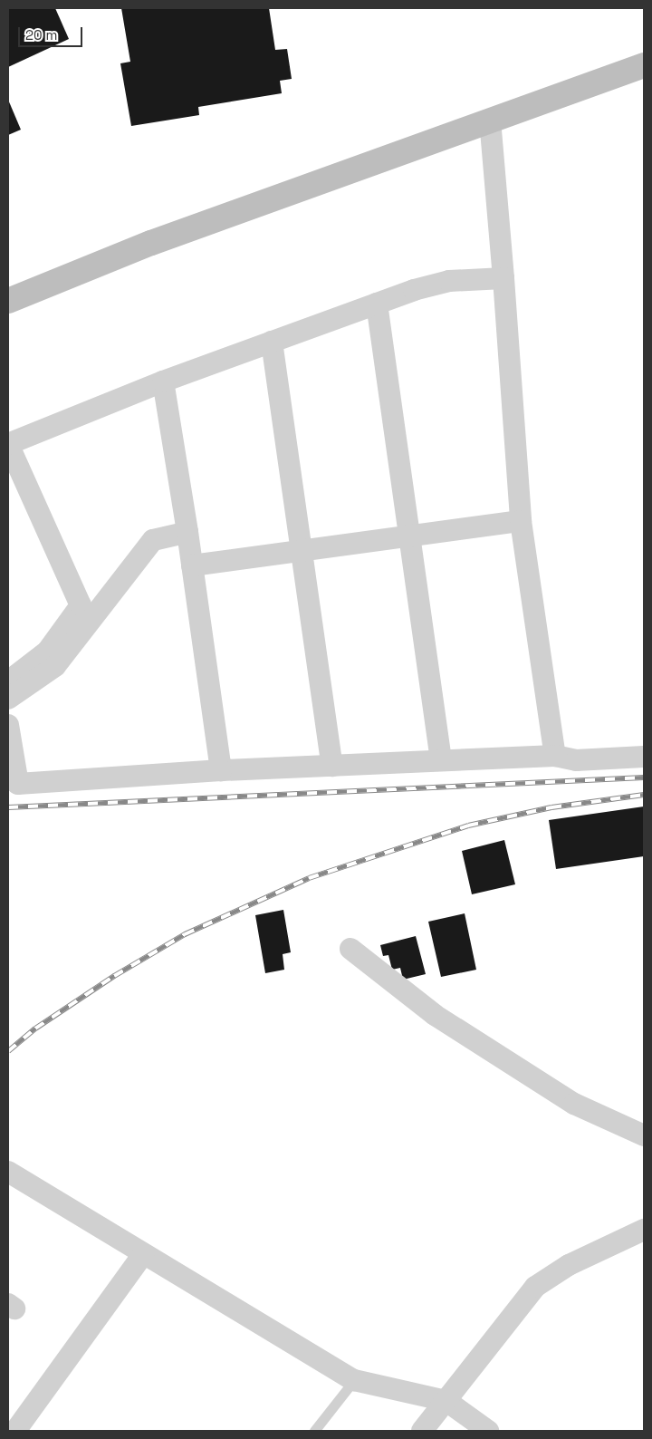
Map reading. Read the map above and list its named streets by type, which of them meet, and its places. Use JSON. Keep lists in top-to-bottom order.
{
  "scale_bar": "20 m"
}
